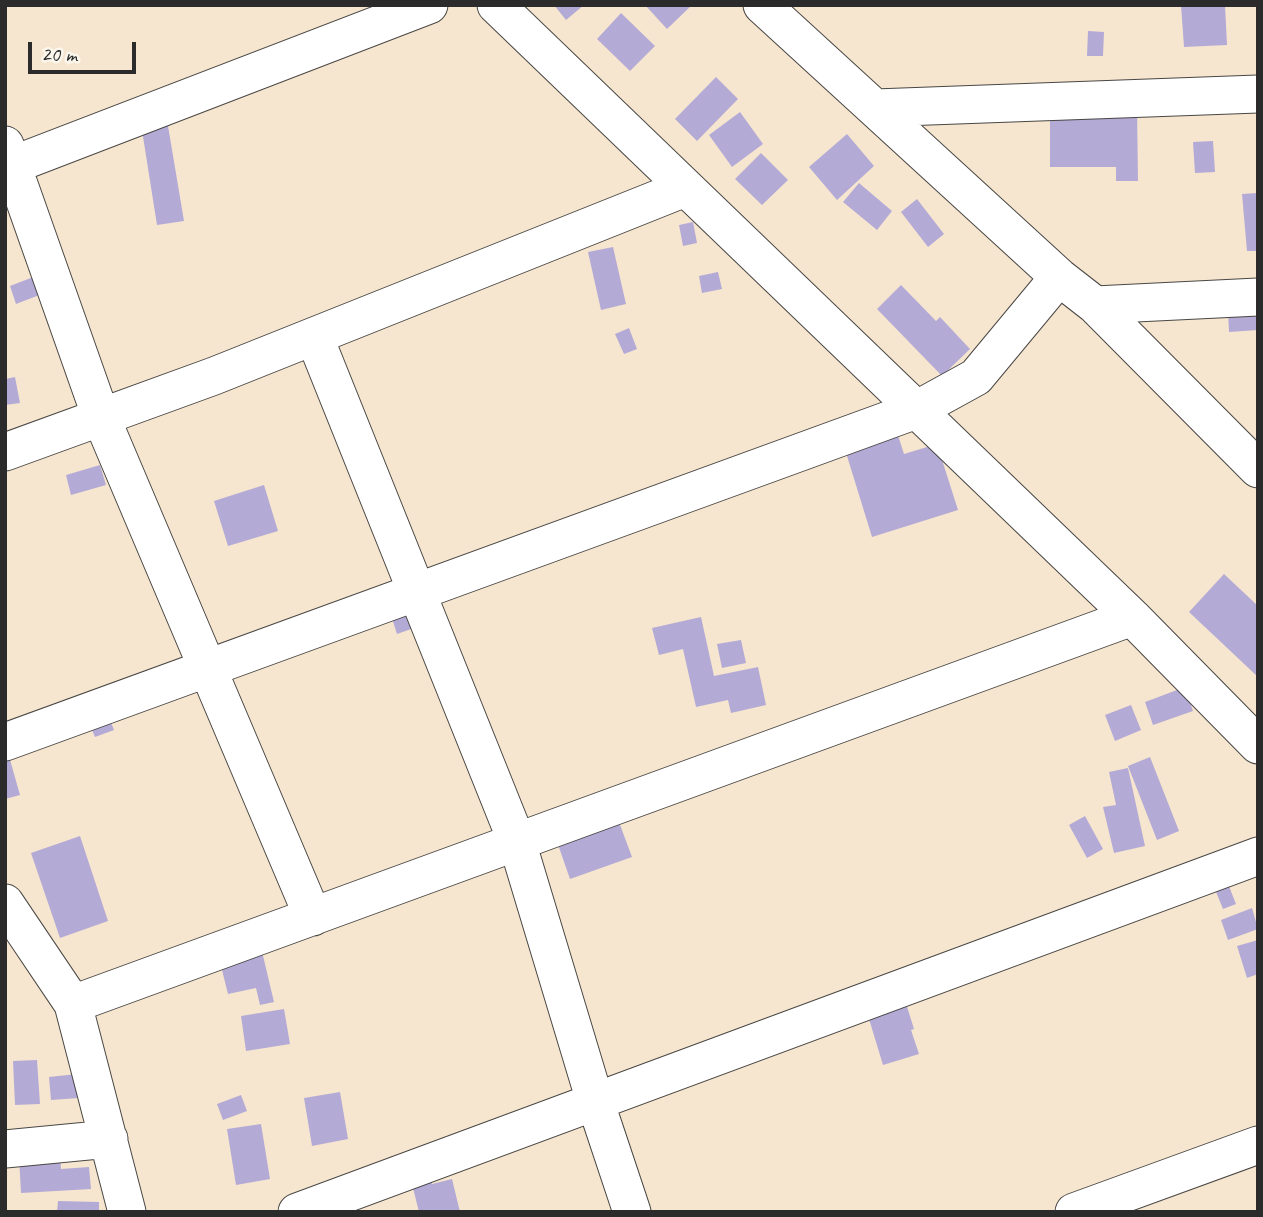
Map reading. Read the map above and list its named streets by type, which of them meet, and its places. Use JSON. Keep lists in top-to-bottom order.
{
  "scale_bar": "20 m"
}
